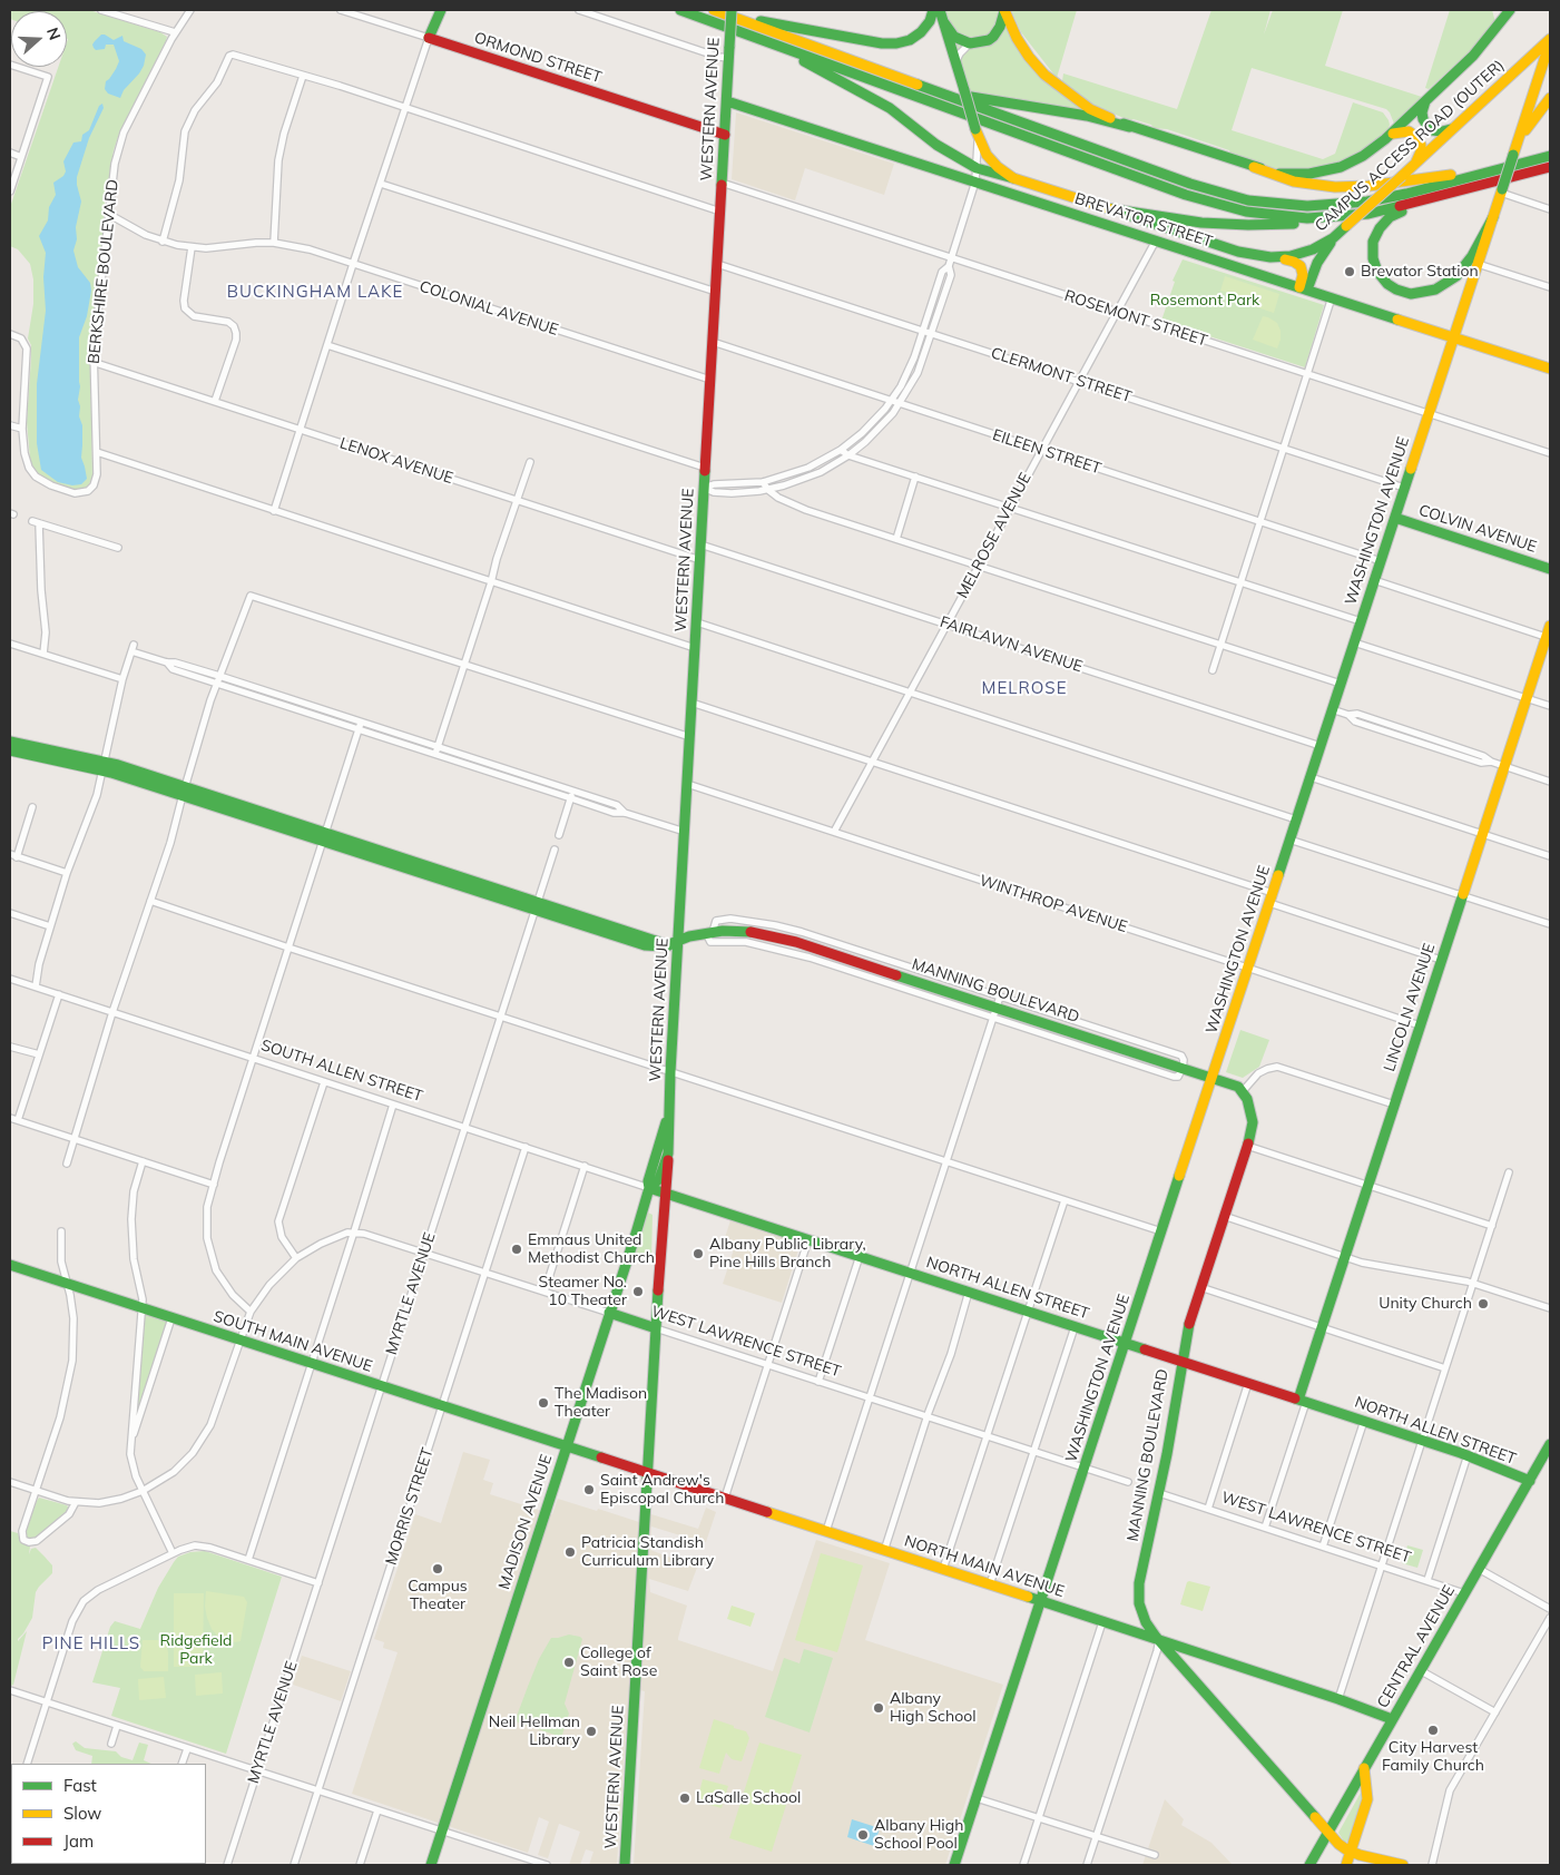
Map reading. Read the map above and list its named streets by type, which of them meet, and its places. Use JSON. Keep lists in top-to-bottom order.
{
  "streets": {
    "main road": [
      "ORMOND STREET",
      "WESTERN AVENUE",
      "CAMPUS ACCESS ROAD (OUTER)",
      "BREVATOR STREET",
      "WASHINGTON AVENUE",
      "COLVIN AVENUE",
      "MANNING BOULEVARD",
      "LINCOLN AVENUE",
      "SOUTH ALLEN STREET",
      "NORTH ALLEN STREET",
      "SOUTH MAIN AVENUE",
      "WEST LAWRENCE STREET",
      "MADISON AVENUE",
      "NORTH MAIN AVENUE",
      "CENTRAL AVENUE"
    ],
    "street": [
      "BERKSHIRE BOULEVARD",
      "COLONIAL AVENUE",
      "ROSEMONT STREET",
      "CLERMONT STREET",
      "EILEEN STREET",
      "LENOX AVENUE",
      "MELROSE AVENUE",
      "FAIRLAWN AVENUE",
      "WINTHROP AVENUE",
      "MYRTLE AVENUE",
      "MORRIS STREET"
    ]
  },
  "crossings": [
    ["ORMOND STREET", "WESTERN AVENUE"],
    ["WESTERN AVENUE", "BREVATOR STREET"],
    ["WESTERN AVENUE", "COLONIAL AVENUE"],
    ["WESTERN AVENUE", "ROSEMONT STREET"],
    ["WESTERN AVENUE", "CLERMONT STREET"],
    ["WESTERN AVENUE", "EILEEN STREET"],
    ["WESTERN AVENUE", "LENOX AVENUE"],
    ["WESTERN AVENUE", "FAIRLAWN AVENUE"],
    ["WESTERN AVENUE", "WINTHROP AVENUE"],
    ["WESTERN AVENUE", "MANNING BOULEVARD"],
    ["WESTERN AVENUE", "SOUTH ALLEN STREET"],
    ["WESTERN AVENUE", "NORTH ALLEN STREET"],
    ["WESTERN AVENUE", "WEST LAWRENCE STREET"],
    ["WESTERN AVENUE", "MADISON AVENUE"],
    ["WESTERN AVENUE", "NORTH MAIN AVENUE"],
    ["BREVATOR STREET", "WASHINGTON AVENUE"],
    ["BREVATOR STREET", "MELROSE AVENUE"],
    ["BERKSHIRE BOULEVARD", "COLONIAL AVENUE"],
    ["BERKSHIRE BOULEVARD", "LENOX AVENUE"],
    ["ROSEMONT STREET", "WASHINGTON AVENUE"],
    ["ROSEMONT STREET", "MELROSE AVENUE"],
    ["CLERMONT STREET", "WASHINGTON AVENUE"],
    ["CLERMONT STREET", "MELROSE AVENUE"],
    ["EILEEN STREET", "WASHINGTON AVENUE"],
    ["EILEEN STREET", "MELROSE AVENUE"],
    ["WASHINGTON AVENUE", "COLVIN AVENUE"],
    ["WASHINGTON AVENUE", "FAIRLAWN AVENUE"],
    ["WASHINGTON AVENUE", "WINTHROP AVENUE"],
    ["WASHINGTON AVENUE", "MANNING BOULEVARD"],
    ["WASHINGTON AVENUE", "NORTH ALLEN STREET"],
    ["WASHINGTON AVENUE", "WEST LAWRENCE STREET"],
    ["WASHINGTON AVENUE", "NORTH MAIN AVENUE"],
    ["MELROSE AVENUE", "FAIRLAWN AVENUE"],
    ["MELROSE AVENUE", "WINTHROP AVENUE"],
    ["WINTHROP AVENUE", "LINCOLN AVENUE"],
    ["MANNING BOULEVARD", "NORTH ALLEN STREET"],
    ["MANNING BOULEVARD", "MYRTLE AVENUE"],
    ["MANNING BOULEVARD", "WEST LAWRENCE STREET"],
    ["MANNING BOULEVARD", "NORTH MAIN AVENUE"],
    ["MANNING BOULEVARD", "CENTRAL AVENUE"],
    ["LINCOLN AVENUE", "NORTH ALLEN STREET"],
    ["LINCOLN AVENUE", "WEST LAWRENCE STREET"],
    ["SOUTH ALLEN STREET", "NORTH ALLEN STREET"],
    ["SOUTH ALLEN STREET", "MYRTLE AVENUE"],
    ["SOUTH ALLEN STREET", "MORRIS STREET"],
    ["SOUTH ALLEN STREET", "MADISON AVENUE"],
    ["NORTH ALLEN STREET", "CENTRAL AVENUE"],
    ["MYRTLE AVENUE", "SOUTH MAIN AVENUE"],
    ["MYRTLE AVENUE", "WEST LAWRENCE STREET"],
    ["SOUTH MAIN AVENUE", "MORRIS STREET"],
    ["SOUTH MAIN AVENUE", "MADISON AVENUE"],
    ["SOUTH MAIN AVENUE", "NORTH MAIN AVENUE"],
    ["WEST LAWRENCE STREET", "MORRIS STREET"],
    ["WEST LAWRENCE STREET", "MADISON AVENUE"],
    ["WEST LAWRENCE STREET", "CENTRAL AVENUE"],
    ["MADISON AVENUE", "NORTH MAIN AVENUE"],
    ["NORTH MAIN AVENUE", "CENTRAL AVENUE"]
  ],
  "districts": ["BUCKINGHAM LAKE", "MELROSE", "PINE HILLS"],
  "parks": ["Rosemont Park", "Ridgefield Park"],
  "places": [
    "Brevator Station",
    "Emmaus United Methodist Church",
    "Albany Public Library, Pine Hills Branch",
    "Steamer No. 10 Theater",
    "Unity Church",
    "The Madison Theater",
    "Saint Andrew's Episcopal Church",
    "Patricia Standish Curriculum Library",
    "Campus Theater",
    "College of Saint Rose",
    "Albany High School",
    "City Harvest Family Church",
    "Neil Hellman Library",
    "LaSalle School",
    "Albany High School Pool"
  ],
  "legend": ["Fast", "Slow", "Jam"],
  "north": "right"
}
